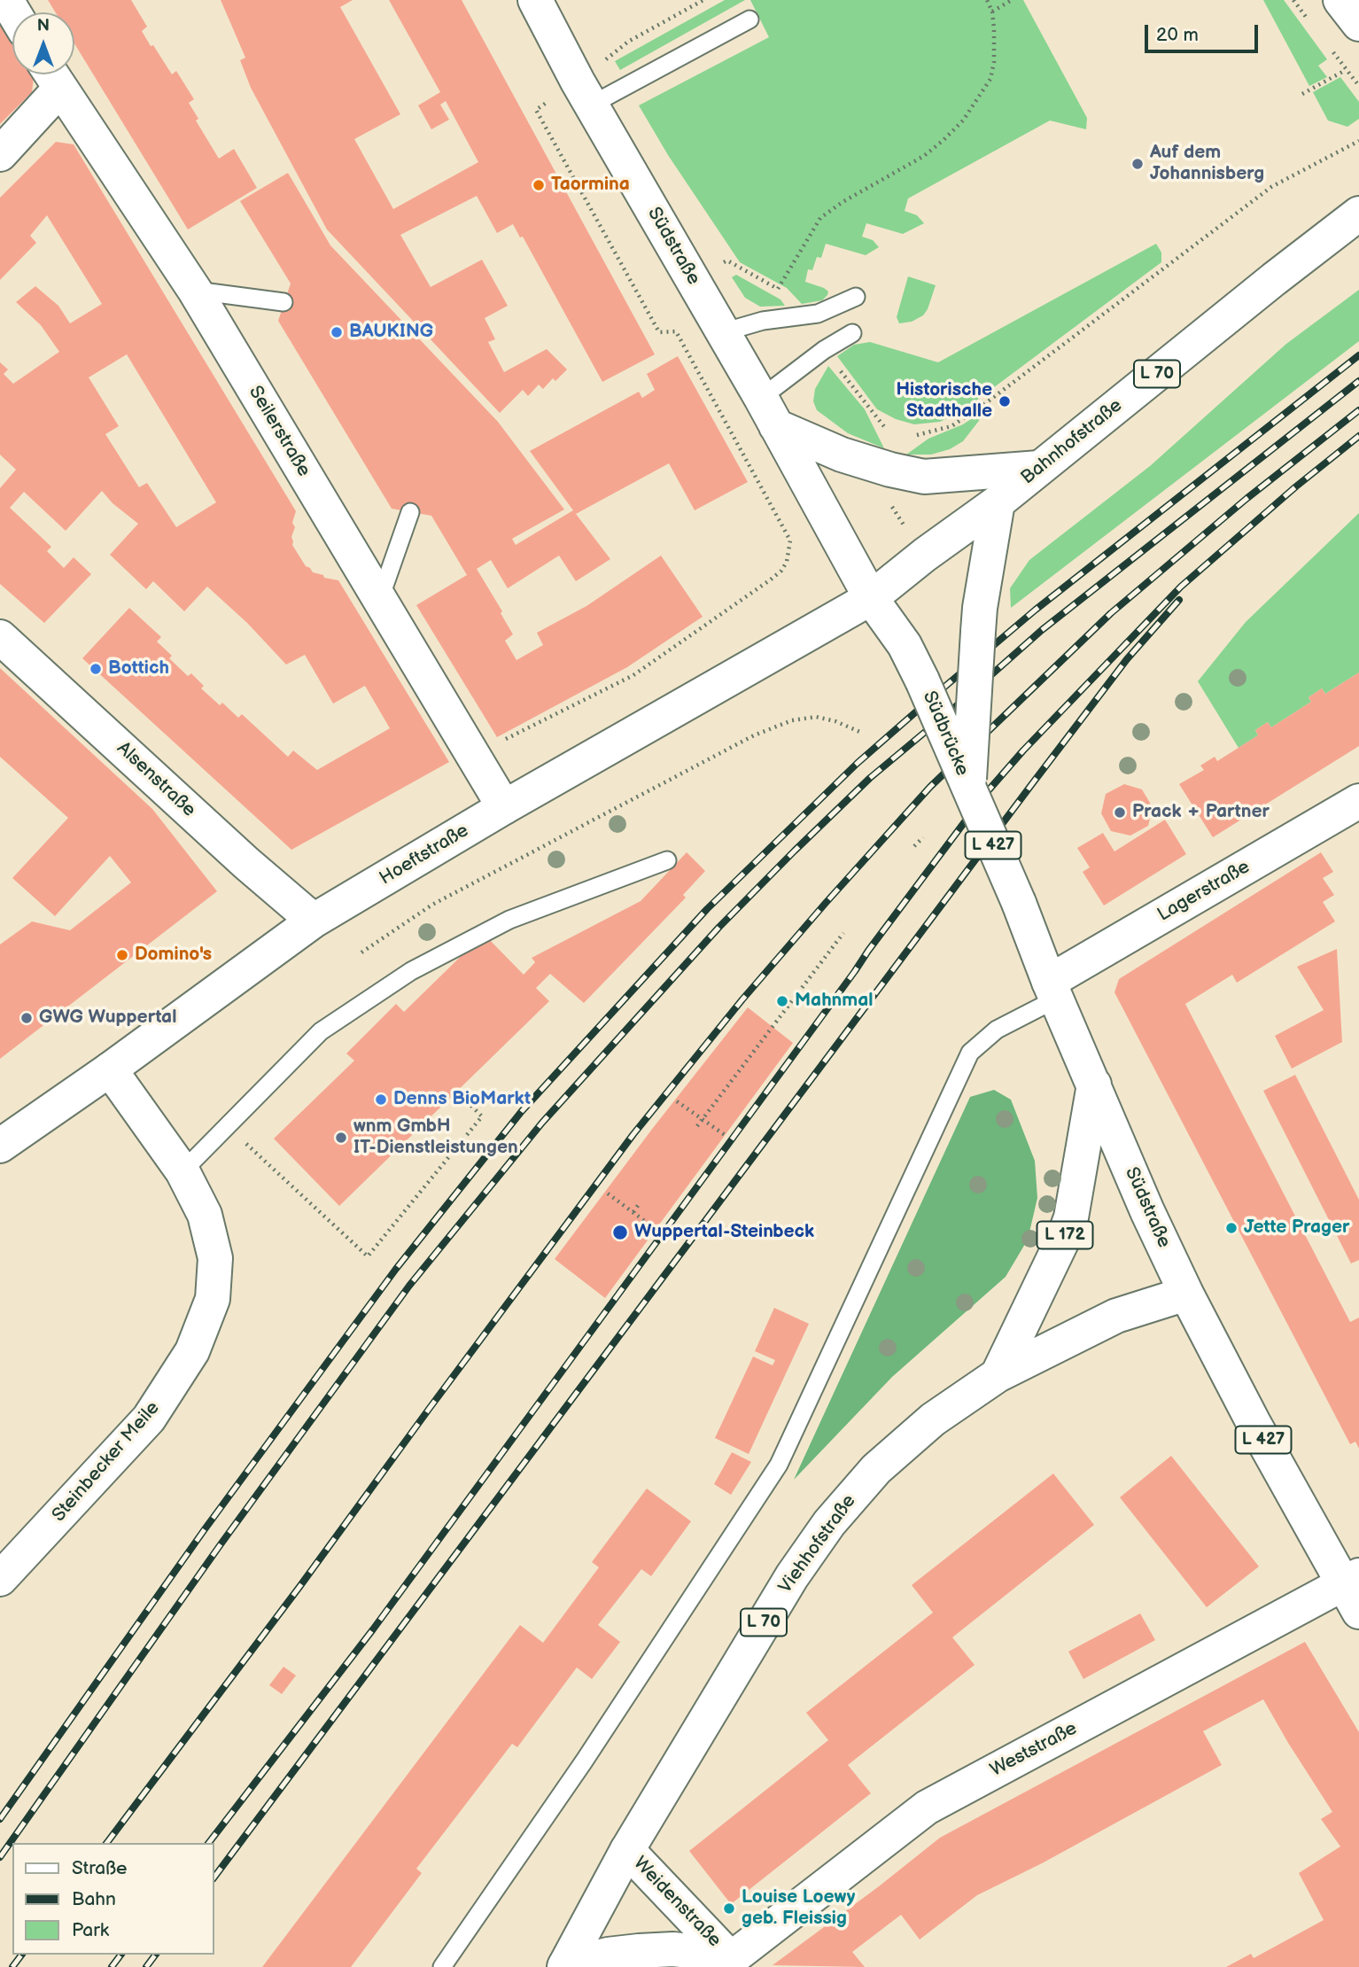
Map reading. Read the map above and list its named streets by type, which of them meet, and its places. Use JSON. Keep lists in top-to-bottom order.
{
  "streets": {
    "street": [
      "Südstraße",
      "L 70",
      "Seilerstraße",
      "Bahnhofstraße",
      "Südbrücke",
      "Alsenstraße",
      "L 427",
      "Hoeftstraße",
      "Lagerstraße",
      "L 172",
      "Steinbecker Meile",
      "Viehhofstraße",
      "Weststraße",
      "Weidenstraße"
    ]
  },
  "crossings": [
    ["Südstraße", "Bahnhofstraße"],
    ["Südstraße", "Südbrücke"],
    ["Südstraße", "Hoeftstraße"],
    ["Südstraße", "Lagerstraße"],
    ["Südstraße", "L 172"],
    ["Südstraße", "Viehhofstraße"],
    ["Südstraße", "Weststraße"],
    ["Seilerstraße", "Hoeftstraße"],
    ["Bahnhofstraße", "Hoeftstraße"],
    ["Alsenstraße", "Hoeftstraße"],
    ["Hoeftstraße", "Steinbecker Meile"],
    ["L 172", "Viehhofstraße"],
    ["Viehhofstraße", "Weidenstraße"],
    ["Weststraße", "Weidenstraße"]
  ],
  "places": [
    "Auf dem Johannisberg",
    "Taormina",
    "BAUKING",
    "Historische Stadthalle",
    "Bottich",
    "Prack + Partner",
    "Domino's",
    "Mahnmal",
    "GWG Wuppertal",
    "Denns BioMarkt",
    "wnm GmbH IT-Dienstleistungen",
    "Jette Prager",
    "Wuppertal-Steinbeck",
    "Louise Loewy geb. Fleissig"
  ],
  "legend": ["Straße", "Bahn", "Park"],
  "scale_bar": "20 m",
  "north": "top"
}
